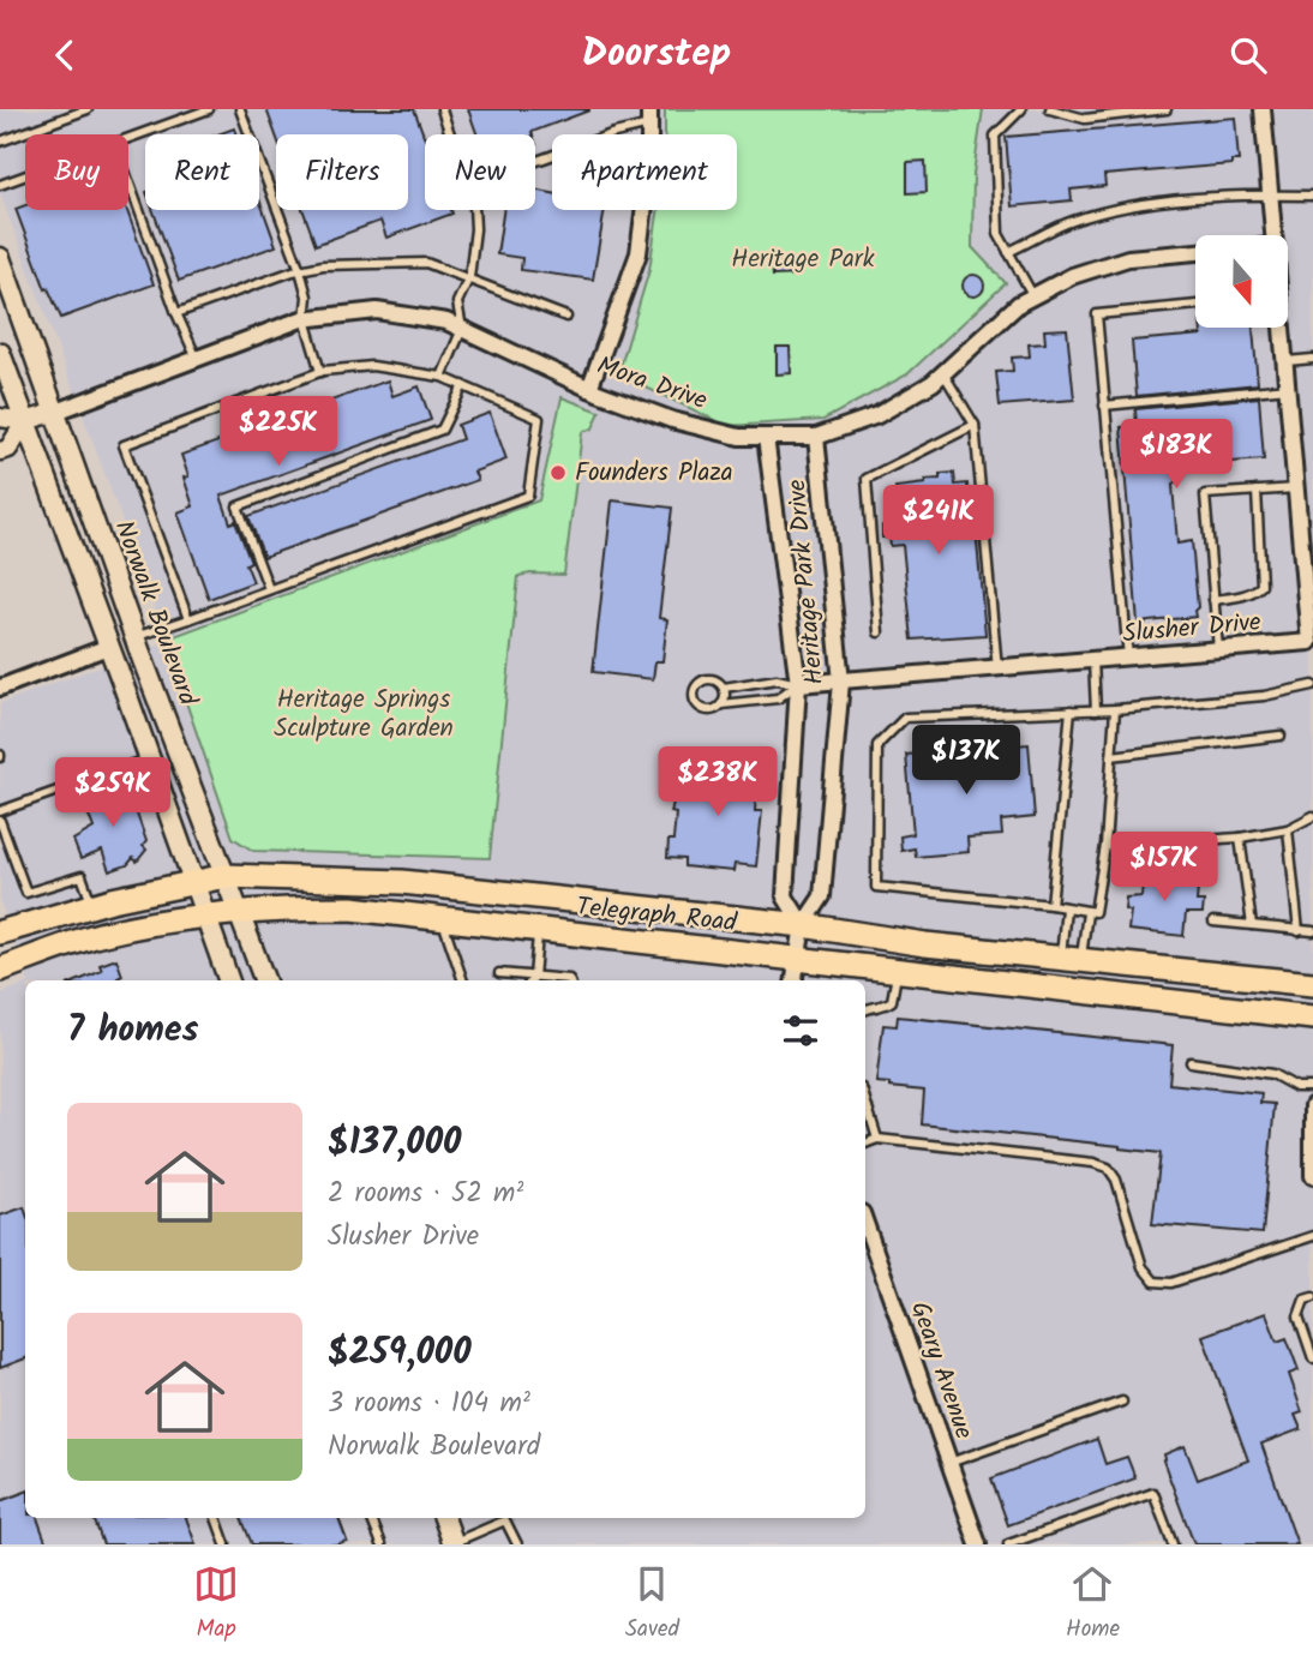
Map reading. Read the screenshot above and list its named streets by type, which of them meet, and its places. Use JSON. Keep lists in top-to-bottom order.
{
  "streets": {
    "main road": ["Norwalk Boulevard", "Telegraph Road"],
    "street": [
      "Mora Drive",
      "Heritage Park Drive",
      "Slusher Drive",
      "Geary Avenue"
    ]
  },
  "crossings": [
    ["Mora Drive", "Heritage Park Drive"],
    ["Mora Drive", "Norwalk Boulevard"],
    ["Heritage Park Drive", "Slusher Drive"],
    ["Heritage Park Drive", "Telegraph Road"],
    ["Norwalk Boulevard", "Telegraph Road"]
  ],
  "parks": ["Heritage Park", "Heritage Springs Sculpture Garden"],
  "places": ["Founders Plaza"],
  "north": "bottom",
  "page": {
    "header": "Doorstep",
    "chip": [
      "Buy",
      "Rent",
      "Filters",
      "New",
      "Apartment"
    ],
    "price": [
      "$225K",
      "$183K",
      "$241K",
      "$137K",
      "$238K",
      "$259K",
      "$157K"
    ],
    "heading": "7 homes",
    "list": [
      {
        "name": "$137,000",
        "note": "2 rooms · 52 m² · Slusher Drive"
      },
      {
        "name": "$259,000",
        "note": "3 rooms · 104 m² · Norwalk Boulevard"
      }
    ],
    "tabs": ["Map", "Saved", "Home"]
  }
}
